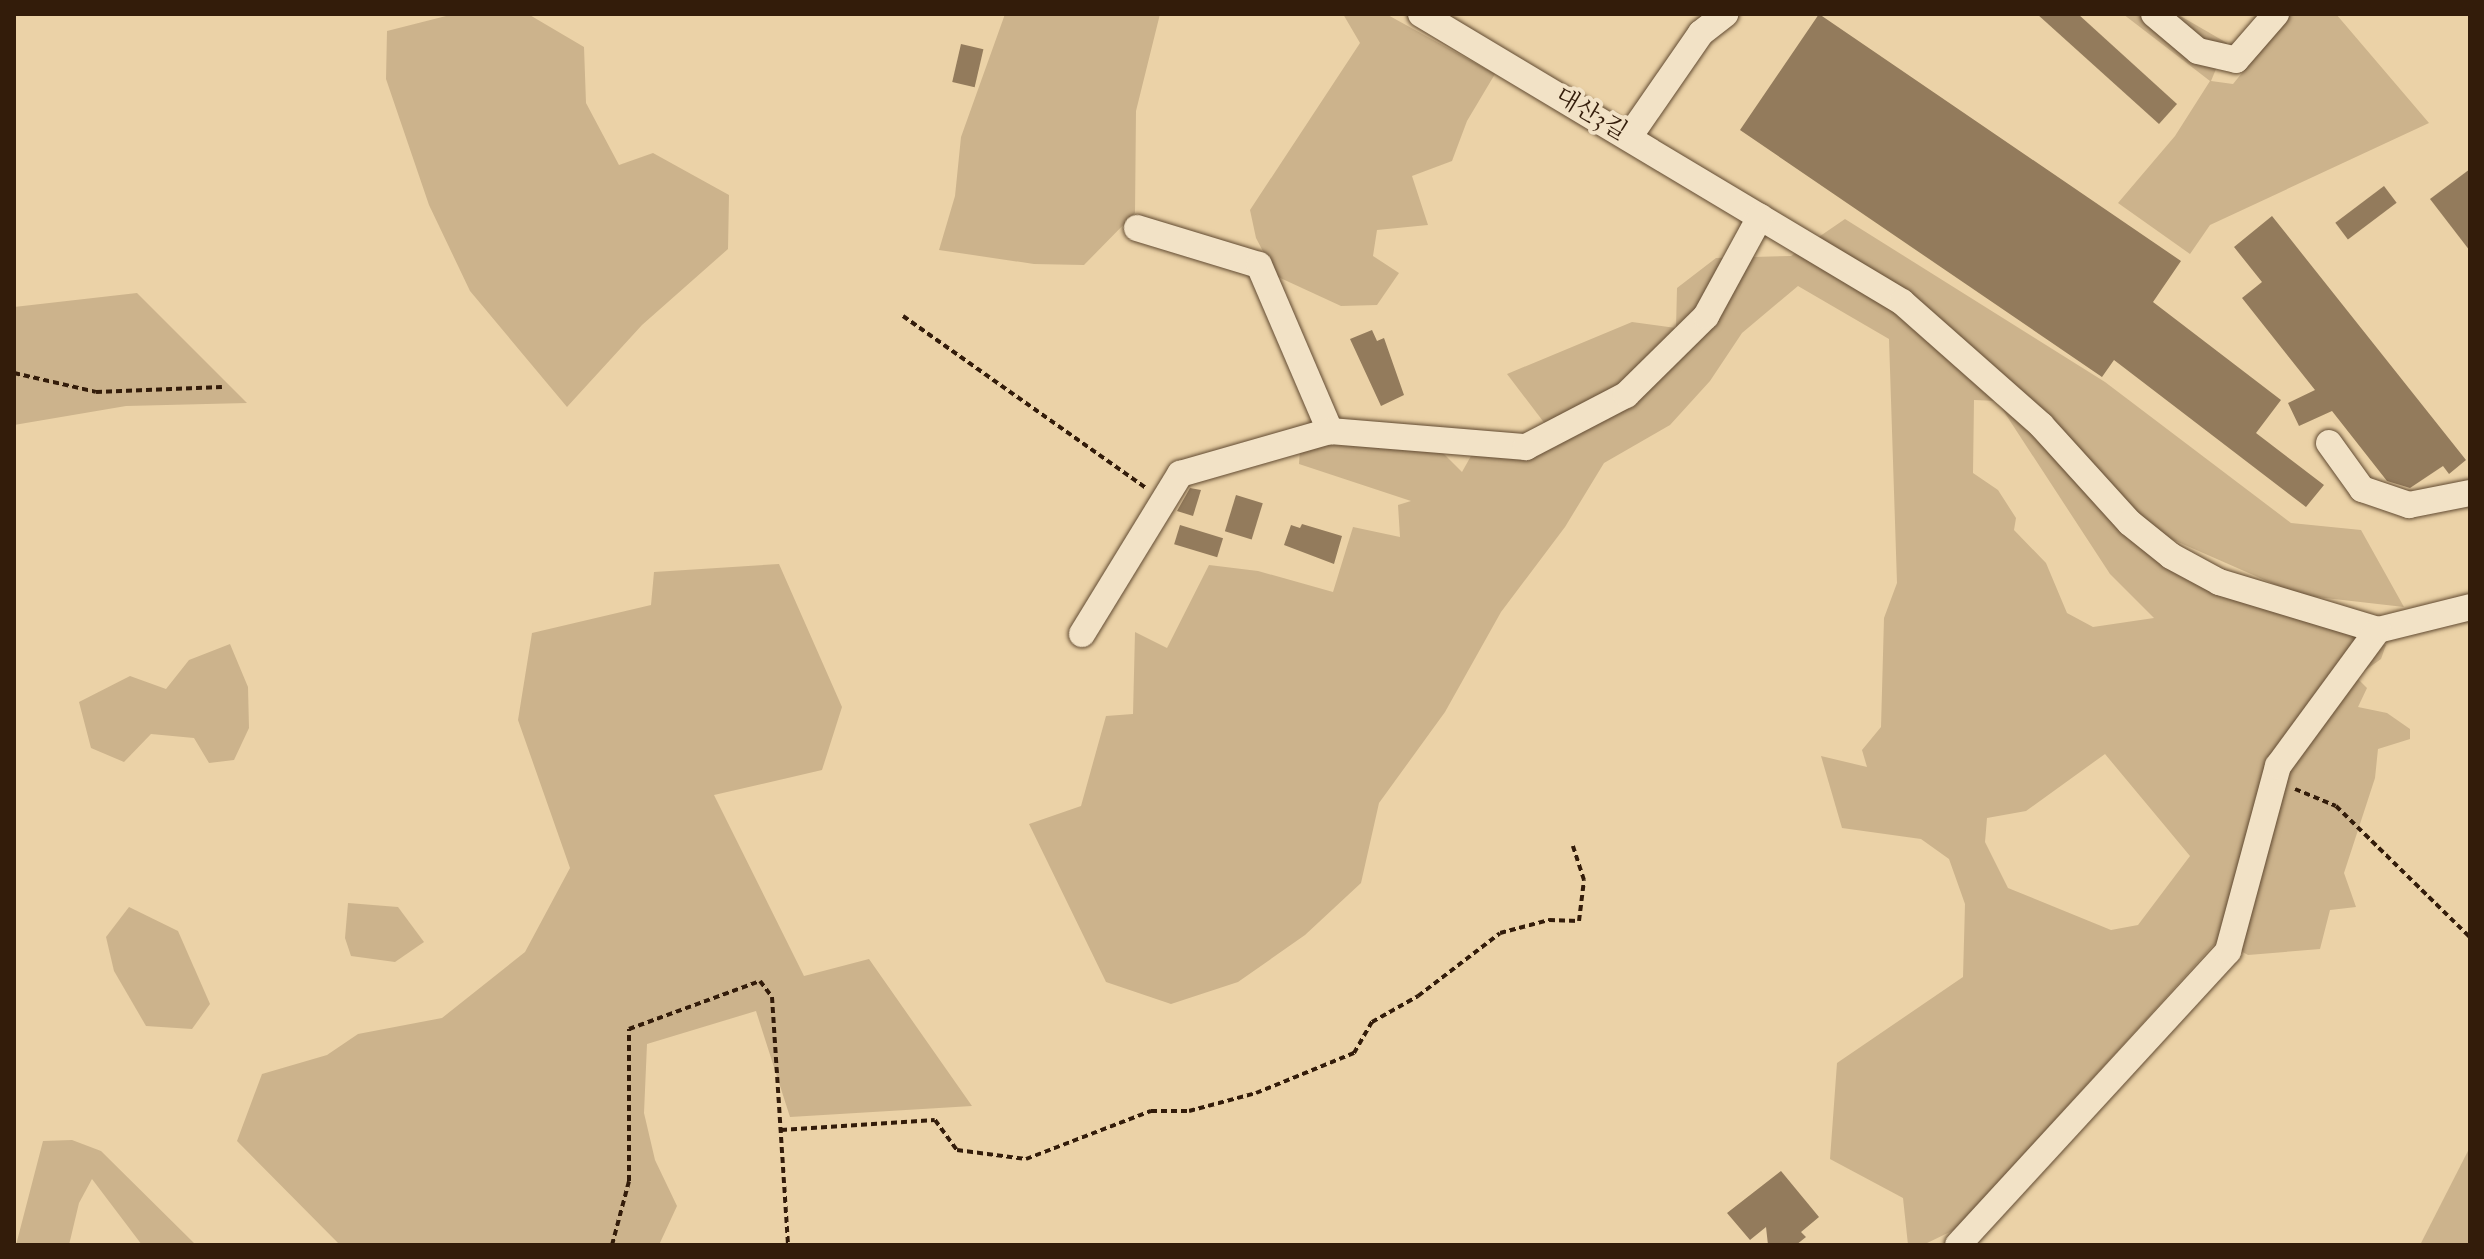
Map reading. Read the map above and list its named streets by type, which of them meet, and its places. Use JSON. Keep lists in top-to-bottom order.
{
  "streets": {
    "street": ["대산3길"]
  }
}
